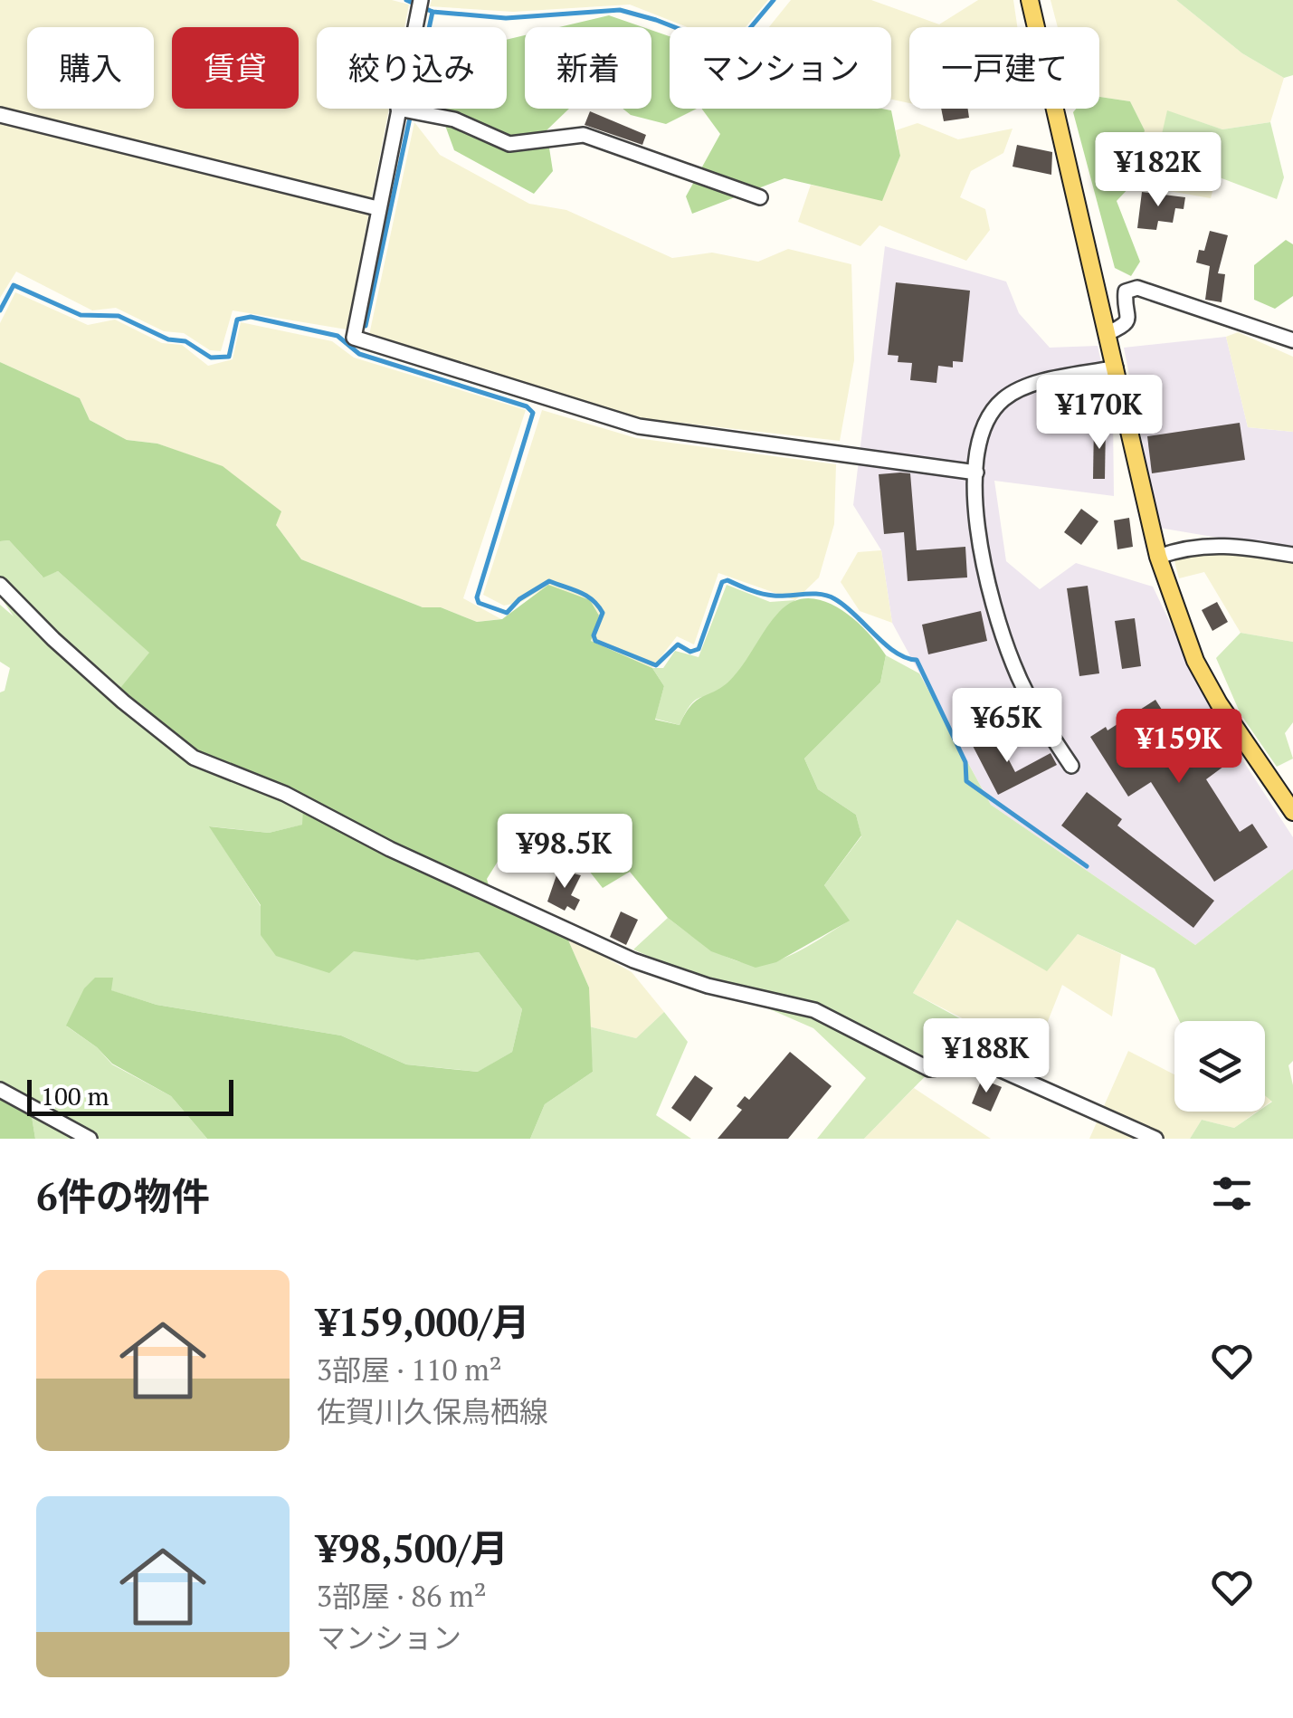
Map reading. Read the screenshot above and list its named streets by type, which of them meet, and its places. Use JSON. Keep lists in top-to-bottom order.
{
  "scale_bar": "100 m",
  "page": {
    "chip": [
      "購入",
      "賃貸",
      "絞り込み",
      "新着",
      "マンション",
      "一戸建て"
    ],
    "price": [
      "¥182K",
      "¥170K",
      "¥65K",
      "¥159K",
      "¥98.5K",
      "¥188K"
    ],
    "scale": "100 m",
    "heading": "6件の物件",
    "list": [
      {
        "name": "¥159,000/月",
        "note": "3部屋 · 110 m² · 佐賀川久保鳥栖線"
      },
      {
        "name": "¥98,500/月",
        "note": "3部屋 · 86 m² · マンション"
      }
    ]
  }
}
